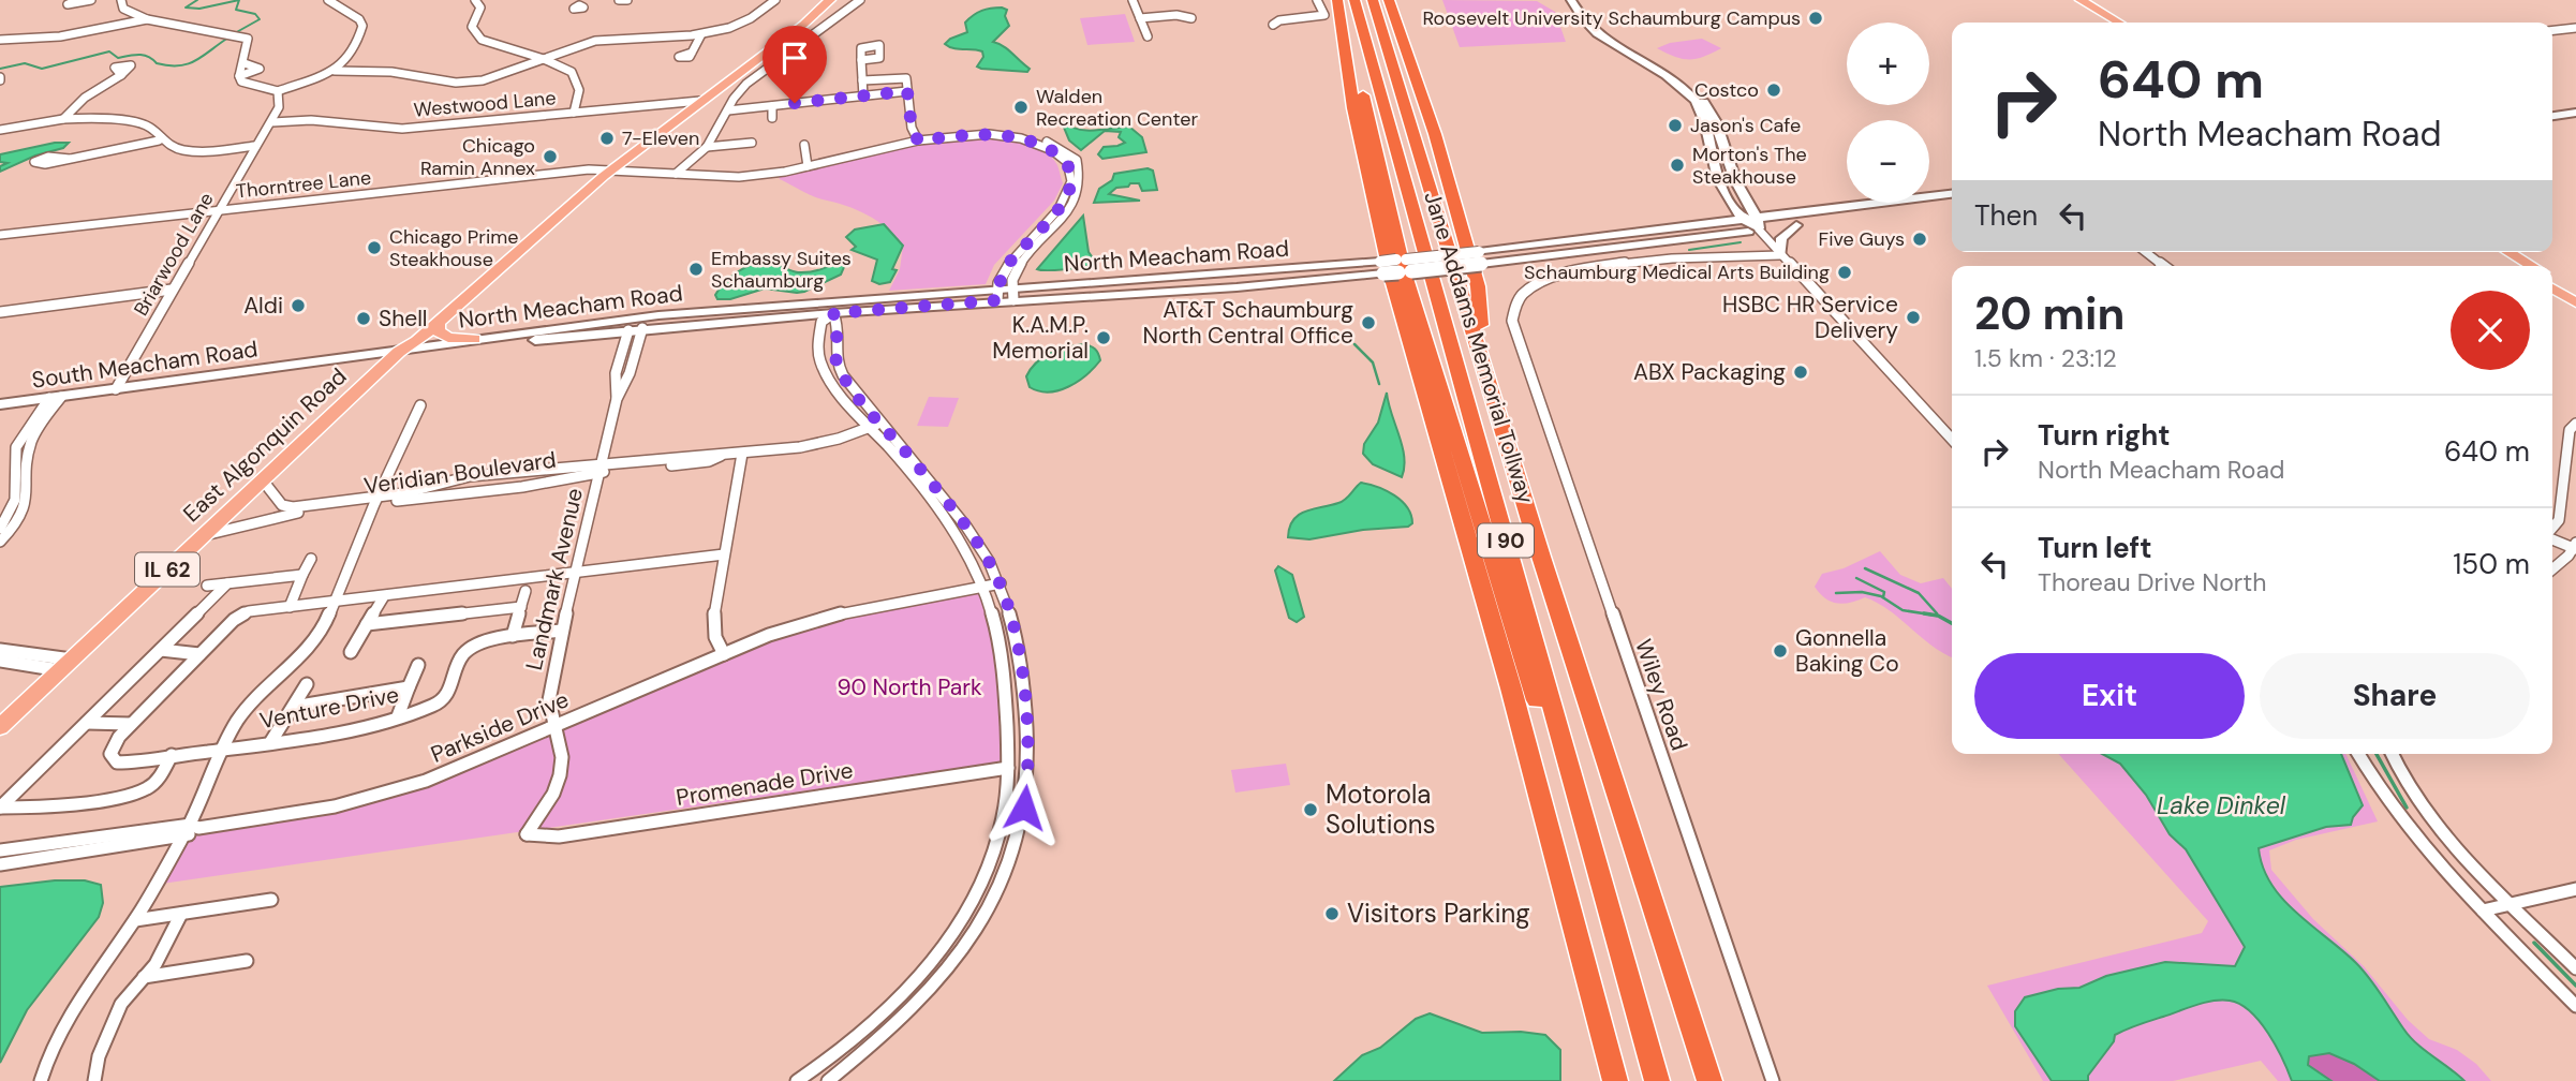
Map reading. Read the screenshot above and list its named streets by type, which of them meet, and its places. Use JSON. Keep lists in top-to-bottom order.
{
  "streets": {
    "highway": ["Jane Addams Memorial Tollway", "I 90"],
    "main road": [
      "North Meacham Road",
      "South Meacham Road",
      "East Algonquin Road",
      "IL 62"
    ],
    "street": [
      "Westwood Lane",
      "Thorntree Lane",
      "Briarwood Lane",
      "Veridian Boulevard",
      "Landmark Avenue",
      "Wiley Road",
      "Venture Drive",
      "Parkside Drive",
      "Promenade Drive"
    ]
  },
  "crossings": [
    ["Westwood Lane", "Briarwood Lane"],
    ["Westwood Lane", "East Algonquin Road"],
    ["Thorntree Lane", "Briarwood Lane"],
    ["Thorntree Lane", "East Algonquin Road"],
    ["Briarwood Lane", "South Meacham Road"],
    ["North Meacham Road", "South Meacham Road"],
    ["North Meacham Road", "East Algonquin Road"],
    ["North Meacham Road", "Landmark Avenue"],
    ["East Algonquin Road", "Veridian Boulevard"],
    ["Veridian Boulevard", "Landmark Avenue"],
    ["Landmark Avenue", "Venture Drive"],
    ["Landmark Avenue", "Parkside Drive"],
    ["Landmark Avenue", "Promenade Drive"]
  ],
  "water": ["Lake Dinkel"],
  "parks": ["90 North Park"],
  "places": [
    "Roosevelt University Schaumburg Campus",
    "Costco",
    "Walden Recreation Center",
    "Jason's Cafe",
    "7-Eleven",
    "Chicago Ramin Annex",
    "Morton's The Steakhouse",
    "Five Guys",
    "Chicago Prime Steakhouse",
    "Embassy Suites Schaumburg",
    "Schaumburg Medical Arts Building",
    "Aldi",
    "HSBC HR Service Delivery",
    "Shell",
    "AT&T Schaumburg North Central Office",
    "K.A.M.P. Memorial",
    "ABX Packaging",
    "Gonnella Baking Co",
    "Motorola Solutions",
    "Visitors Parking"
  ],
  "page": {
    "map_buttons": ["+", "−"],
    "turn": ["640 m", "North Meacham Road"],
    "then": "Then",
    "heading": ["20 min", "1.5 km · 23:12"],
    "list": [
      {
        "name": "Turn right",
        "note": "North Meacham Road",
        "value": "640 m"
      },
      {
        "name": "Turn left",
        "note": "Thoreau Drive North",
        "value": "150 m"
      }
    ],
    "buttons": ["Exit", "Share"]
  }
}
